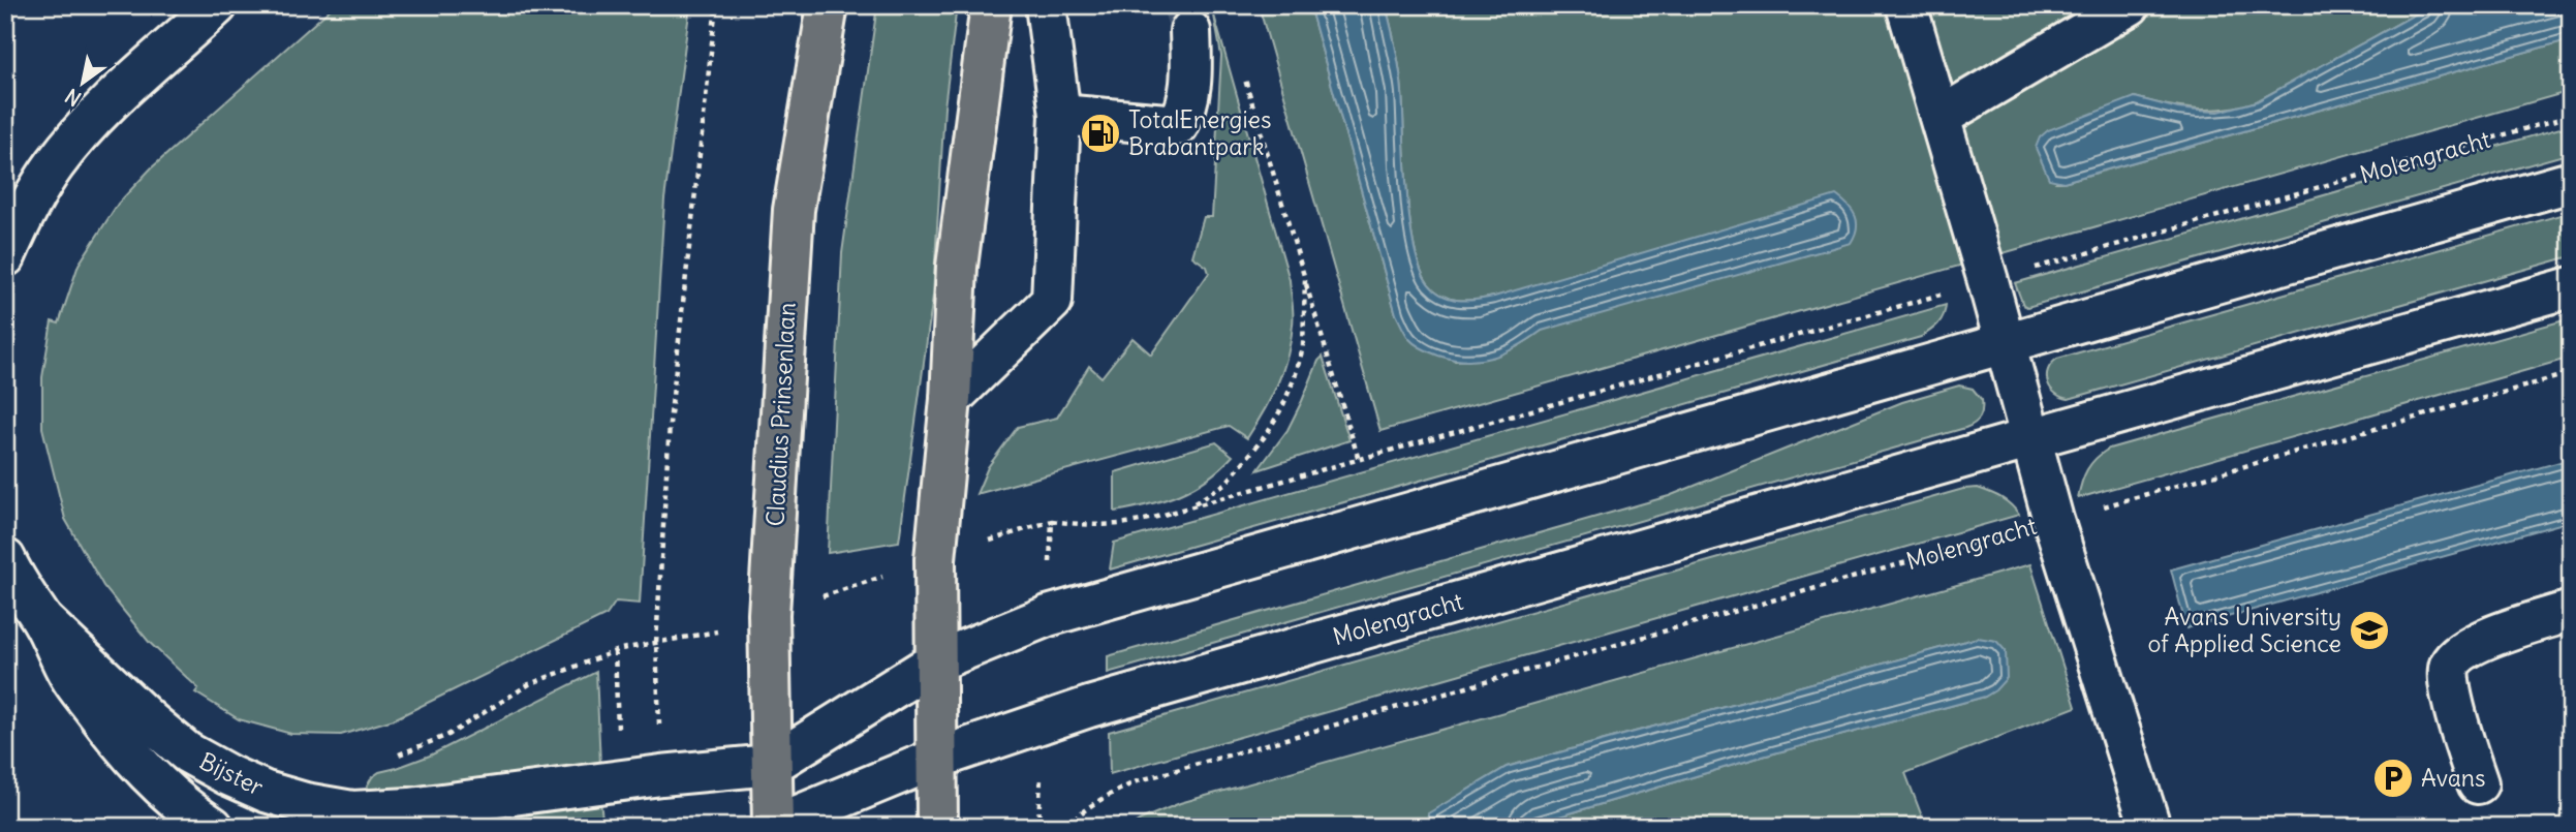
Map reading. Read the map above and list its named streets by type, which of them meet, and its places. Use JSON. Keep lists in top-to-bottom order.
{
  "streets": {
    "main road": ["Claudius Prinsenlaan"],
    "street": ["Molengracht", "Bijster"]
  },
  "crossings": [
    ["Molengracht", "Claudius Prinsenlaan"],
    ["Claudius Prinsenlaan", "Bijster"]
  ],
  "places": {
    "fuel station": ["TotalEnergies Brabantpark"],
    "school or university": ["Avans University of Applied Science"],
    "parking": ["Avans"]
  },
  "north": "bottom left"
}
